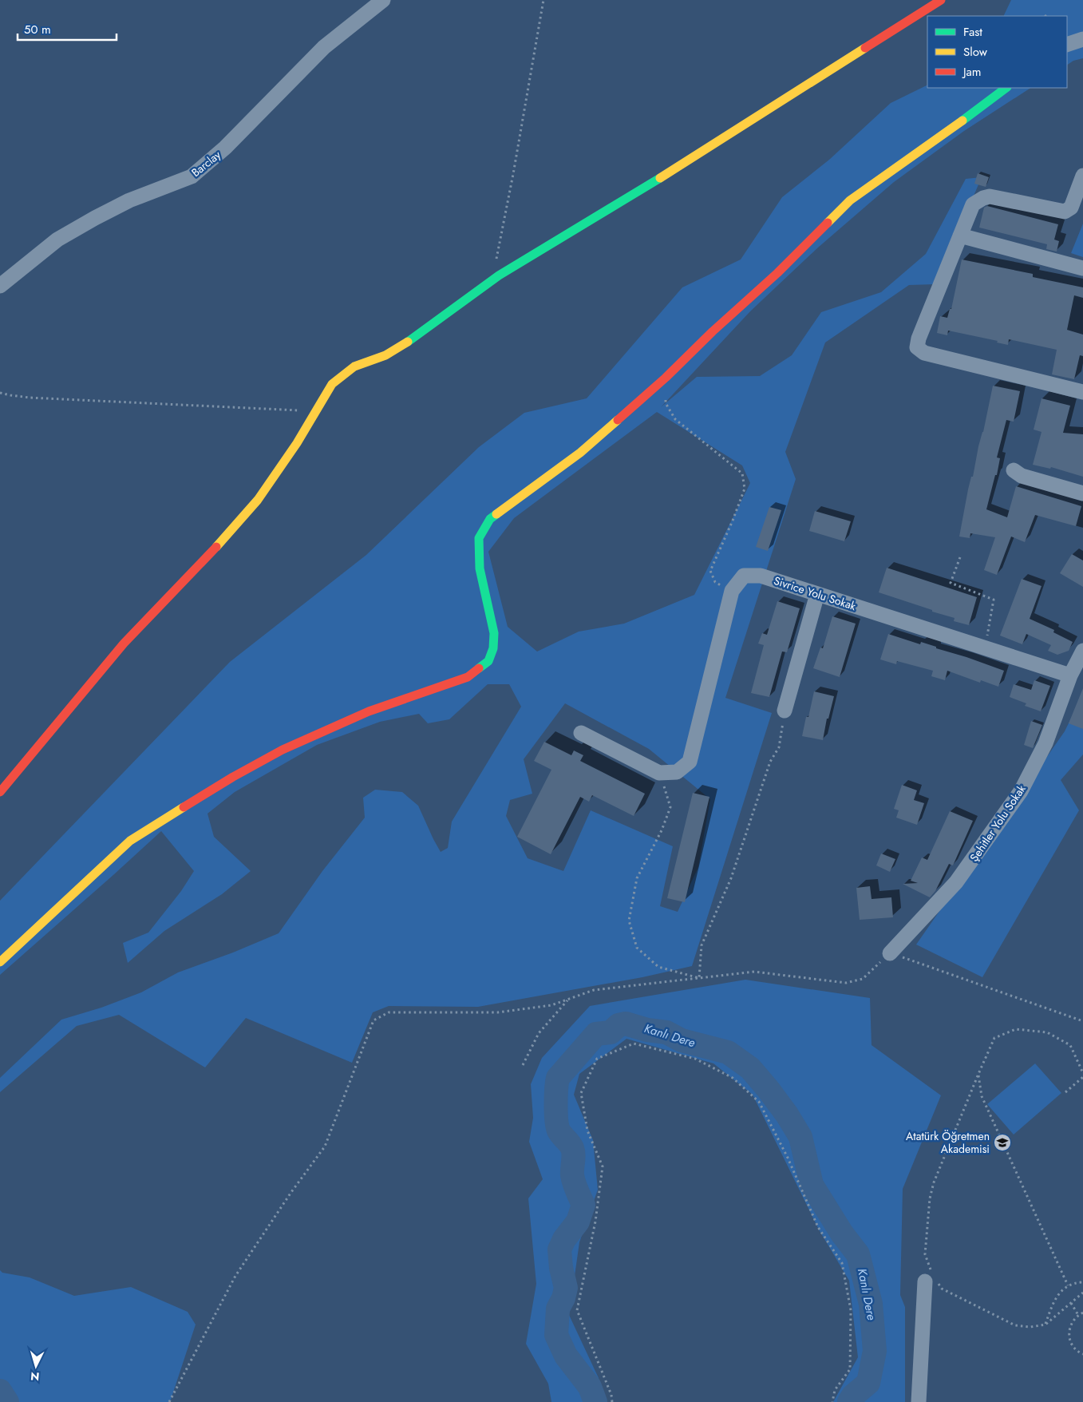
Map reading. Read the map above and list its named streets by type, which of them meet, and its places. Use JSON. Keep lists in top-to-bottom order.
{
  "streets": {
    "street": ["Barclay", "Sivrice Yolu Sokak", "Şehitler Yolu Sokak"]
  },
  "crossings": [
    ["Sivrice Yolu Sokak", "Şehitler Yolu Sokak"]
  ],
  "water": ["Kanlı Dere"],
  "places": {
    "school or university": ["Atatürk Öğretmen Akademisi"]
  },
  "legend": ["Fast", "Slow", "Jam"],
  "scale_bar": "50 m",
  "north": "bottom"
}
